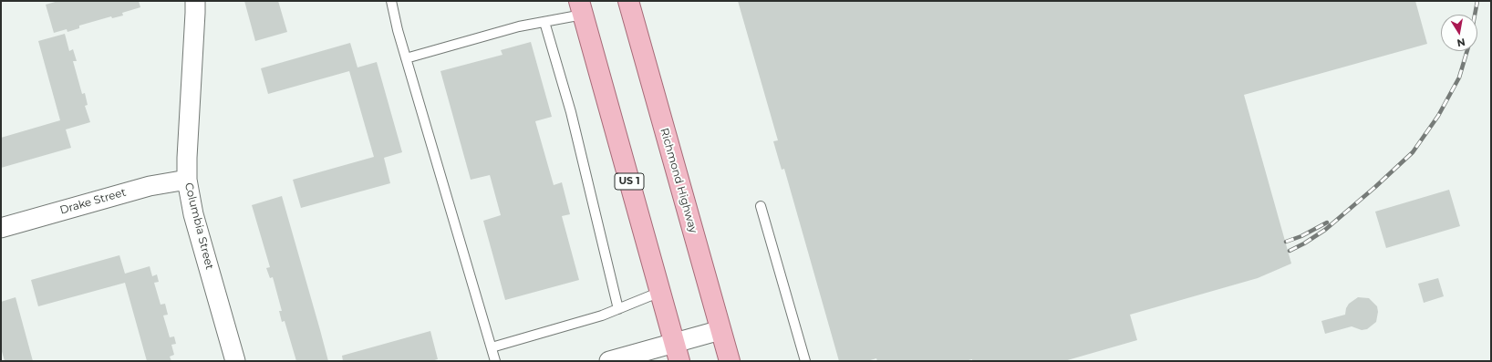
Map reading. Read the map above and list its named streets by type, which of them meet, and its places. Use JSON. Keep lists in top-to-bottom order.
{
  "streets": {
    "main road": ["Richmond Highway", "US 1"],
    "street": ["Drake Street", "Columbia Street"]
  },
  "crossings": [
    ["Drake Street", "Columbia Street"]
  ],
  "north": "bottom"
}
